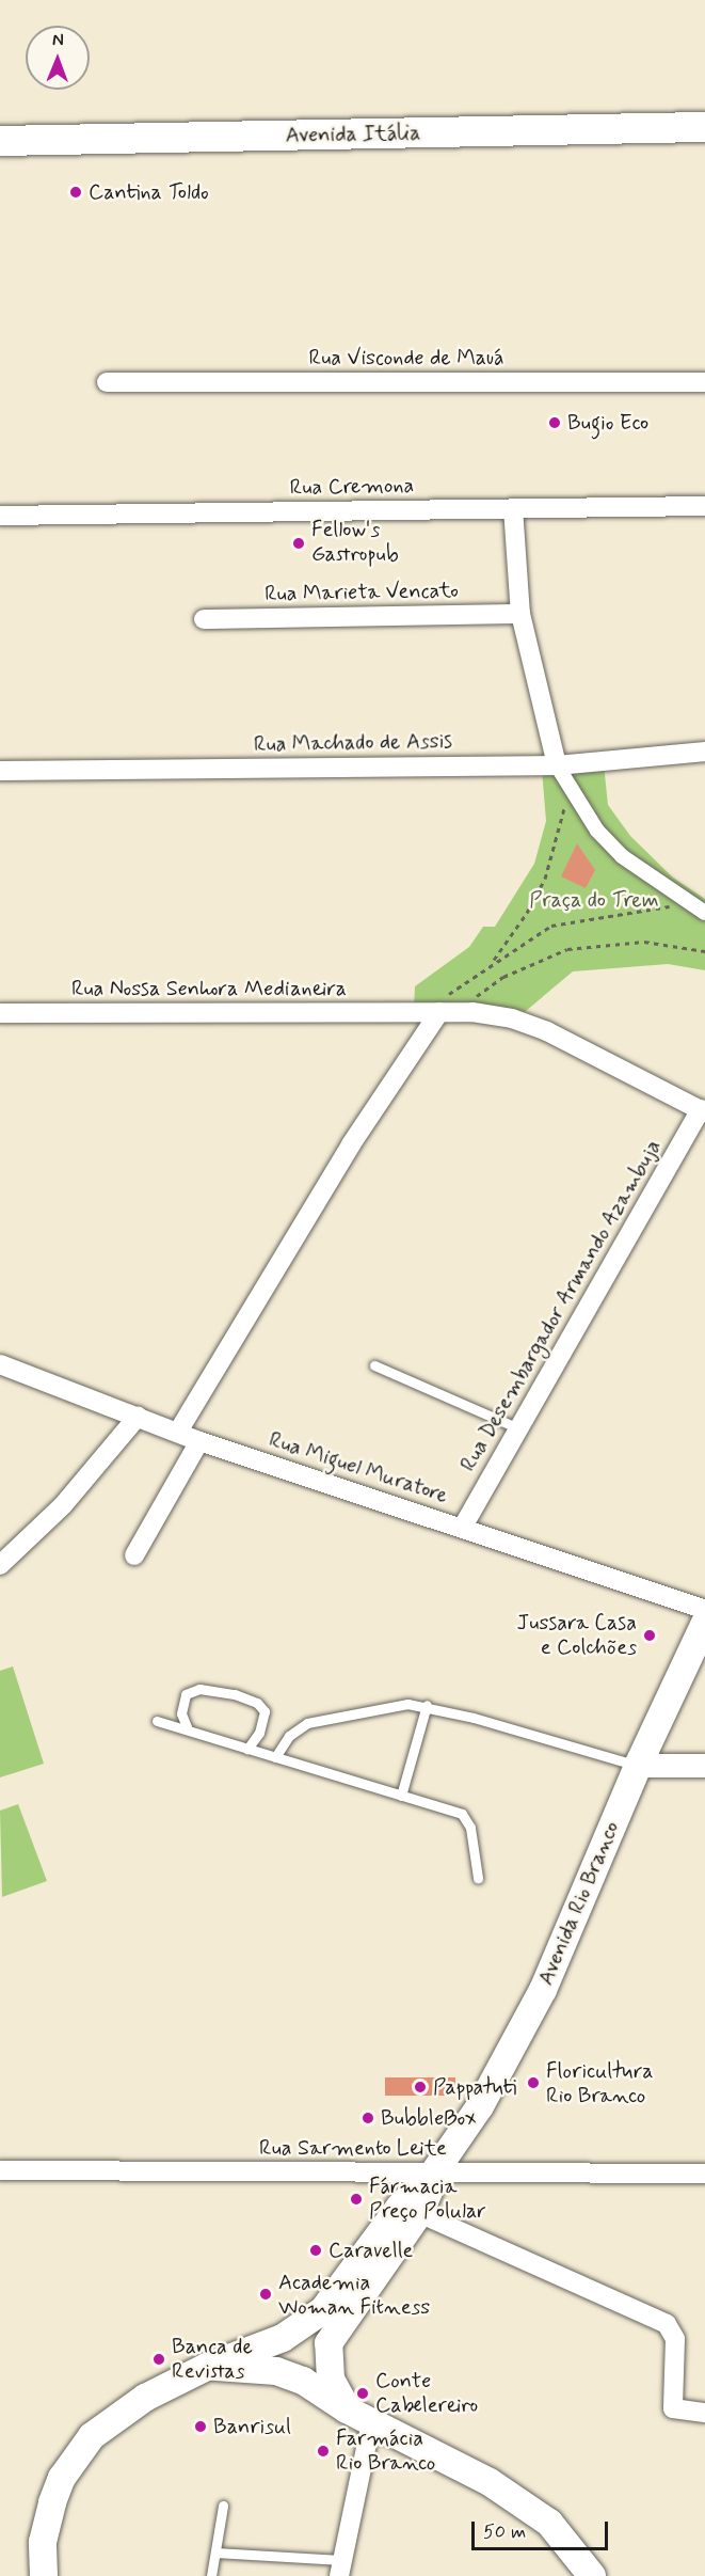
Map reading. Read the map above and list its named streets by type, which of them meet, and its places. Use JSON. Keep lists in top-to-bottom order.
{
  "streets": {
    "main road": ["Avenida Itália", "Avenida Rio Branco"],
    "street": [
      "Rua Visconde de Mauá",
      "Rua Cremona",
      "Rua Marieta Vencato",
      "Rua Machado de Assis",
      "Rua Nossa Senhora Medianeira",
      "Rua Desembargador Armando Azambuja",
      "Rua Miguel Muratore",
      "Rua Sarmento Leite"
    ]
  },
  "crossings": [
    ["Rua Nossa Senhora Medianeira", "Rua Desembargador Armando Azambuja"],
    ["Rua Desembargador Armando Azambuja", "Rua Miguel Muratore"],
    ["Avenida Rio Branco", "Rua Sarmento Leite"]
  ],
  "parks": ["Praça do Trem"],
  "places": [
    "Cantina Toldo",
    "Bugio Eco",
    "Fellow's Gastropub",
    "Jussara Casa e Colchões",
    "Floricultura Rio Branco",
    "Pappatuti",
    "BubbleBox",
    "Fármacia Preço Polular",
    "Caravelle",
    "Academia Woman Fitness",
    "Banca de Revistas",
    "Conte Cabelereiro",
    "Banrisul",
    "Farmácia Rio Branco"
  ],
  "scale_bar": "50 m",
  "north": "top"
}
